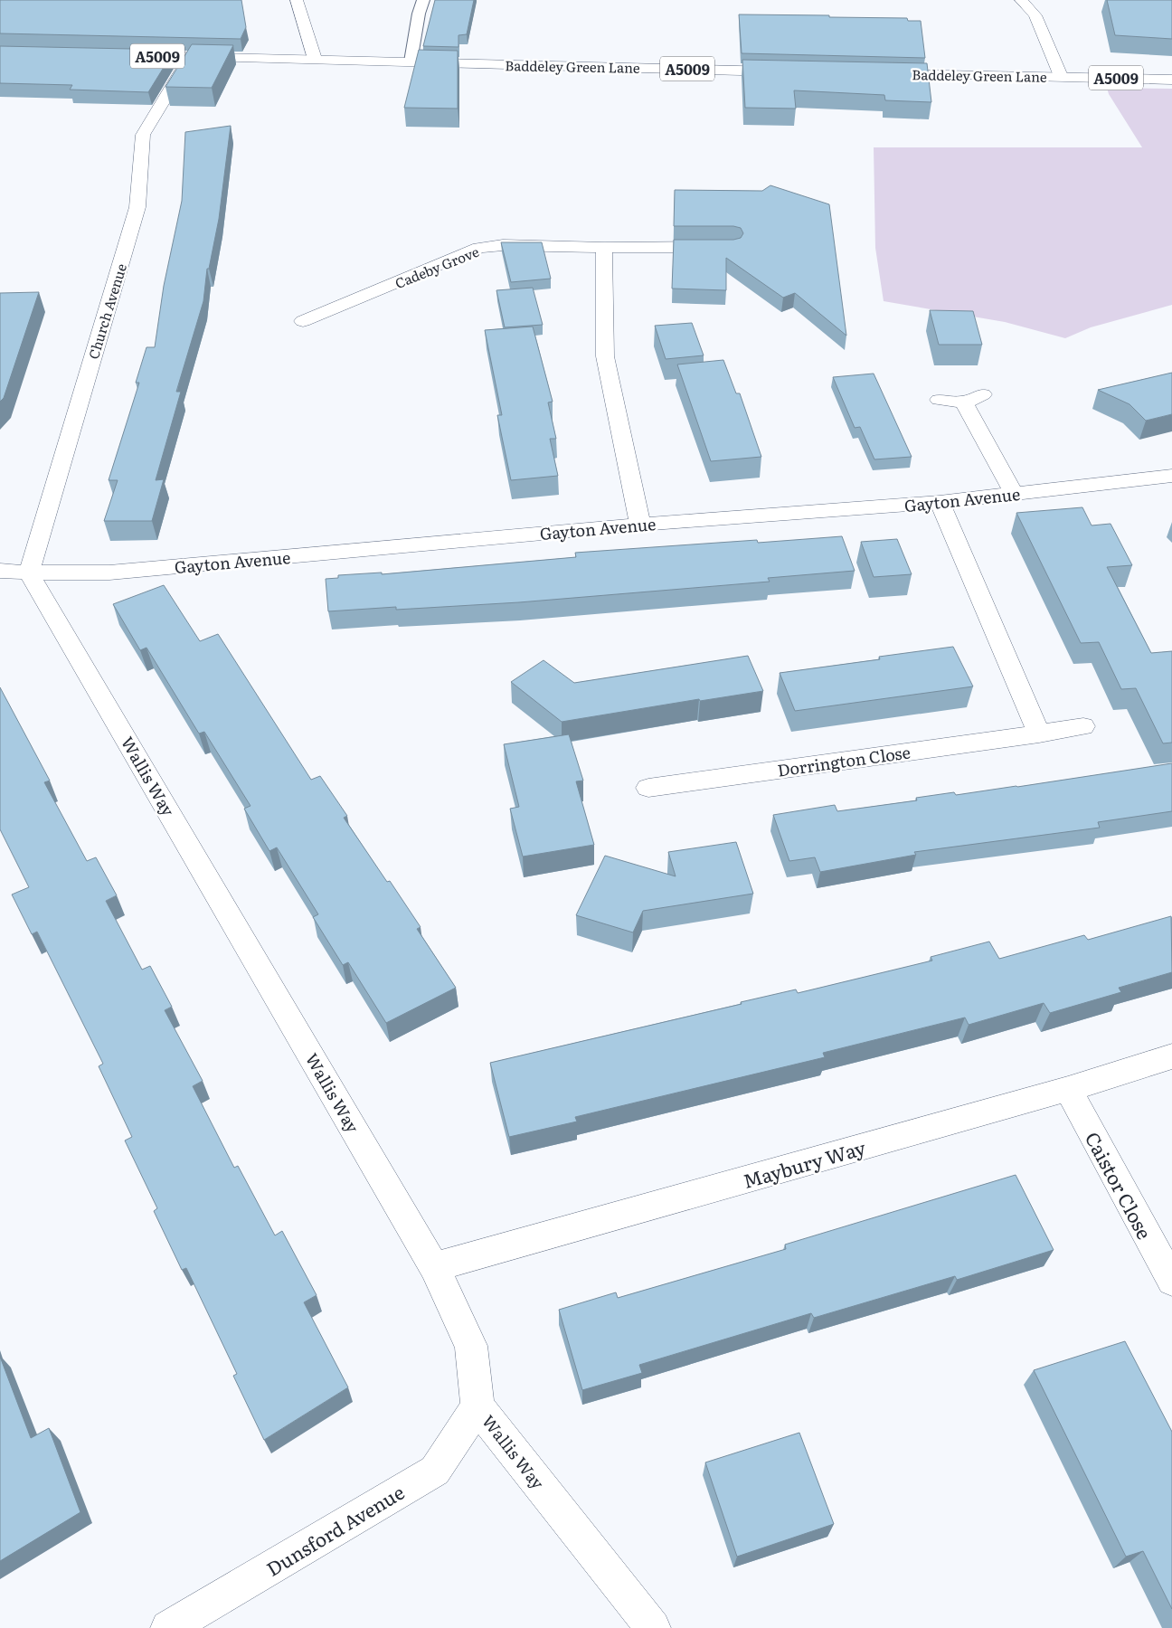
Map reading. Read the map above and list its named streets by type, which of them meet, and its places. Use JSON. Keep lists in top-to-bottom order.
{
  "streets": {
    "street": [
      "A5009",
      "Baddeley Green Lane",
      "Cadeby Grove",
      "Church Avenue",
      "Gayton Avenue",
      "Dorrington Close",
      "Wallis Way",
      "Maybury Way",
      "Caistor Close",
      "Dunsford Avenue"
    ]
  },
  "crossings": [
    ["Baddeley Green Lane", "Church Avenue"],
    ["Church Avenue", "Gayton Avenue"],
    ["Church Avenue", "Wallis Way"],
    ["Gayton Avenue", "Wallis Way"],
    ["Wallis Way", "Maybury Way"],
    ["Wallis Way", "Dunsford Avenue"],
    ["Maybury Way", "Caistor Close"]
  ]
}
